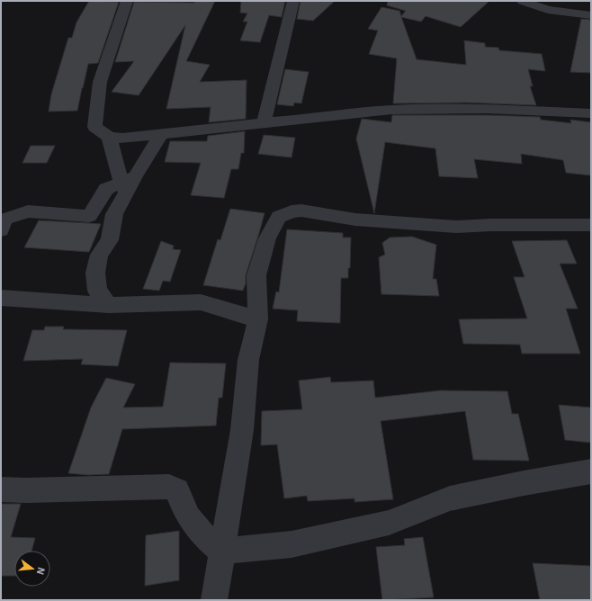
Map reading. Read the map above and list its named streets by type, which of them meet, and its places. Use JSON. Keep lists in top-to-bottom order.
{
  "north": "right"
}
